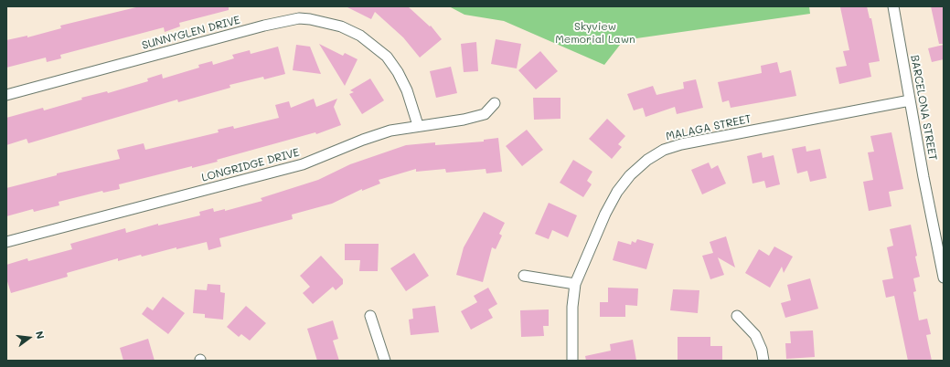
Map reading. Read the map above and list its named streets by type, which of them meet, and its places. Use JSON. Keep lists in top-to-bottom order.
{
  "streets": {
    "street": [
      "SUNNYGLEN DRIVE",
      "BARCELONA STREET",
      "MALAGA STREET",
      "LONGRIDGE DRIVE"
    ]
  },
  "crossings": [
    ["SUNNYGLEN DRIVE", "LONGRIDGE DRIVE"],
    ["BARCELONA STREET", "MALAGA STREET"]
  ],
  "parks": ["Skyview Memorial Lawn"],
  "north": "right"
}
